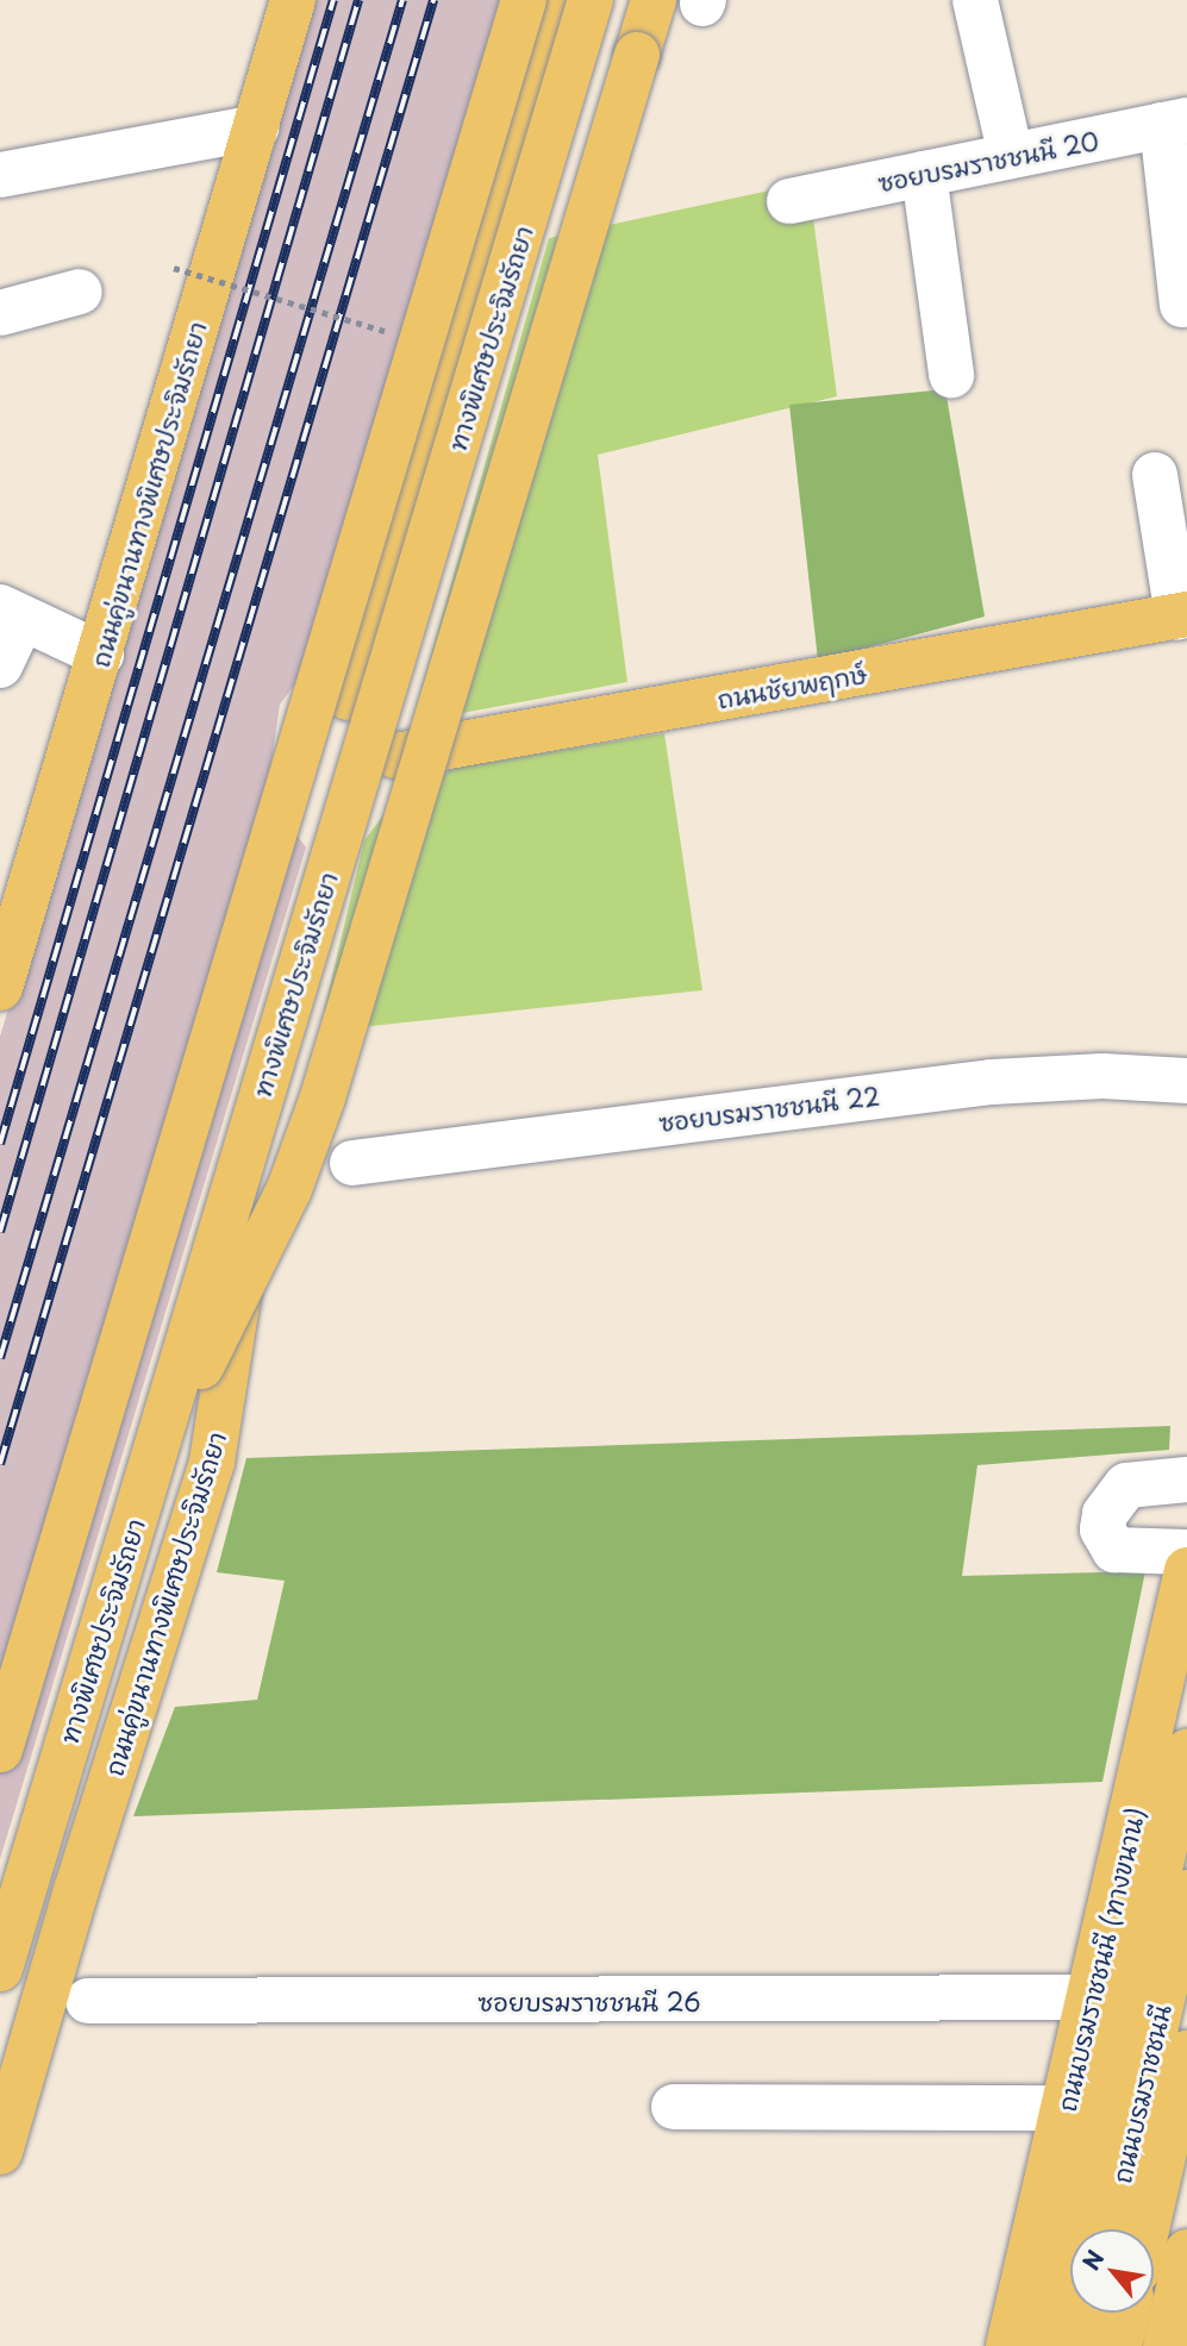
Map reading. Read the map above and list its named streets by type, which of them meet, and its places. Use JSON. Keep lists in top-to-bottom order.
{
  "streets": {
    "main road": [
      "ทางพิเศษประจิมรัถยา",
      "ถนนคู่ขนานทางพิเศษประจิมรัถยา",
      "ถนนชัยพฤกษ์",
      "ถนนบรมราชชนนี (ทางขนาน)",
      "ถนนบรมราชชนนี"
    ],
    "street": ["ซอยบรมราชชนนี 20", "ซอยบรมราชชนนี 22", "ซอยบรมราชชนนี 26"]
  },
  "crossings": [
    ["ถนนคู่ขนานทางพิเศษประจิมรัถยา", "ถนนชัยพฤกษ์"],
    ["ถนนบรมราชชนนี (ทางขนาน)", "ซอยบรมราชชนนี 26"]
  ],
  "north": "top left"
}
